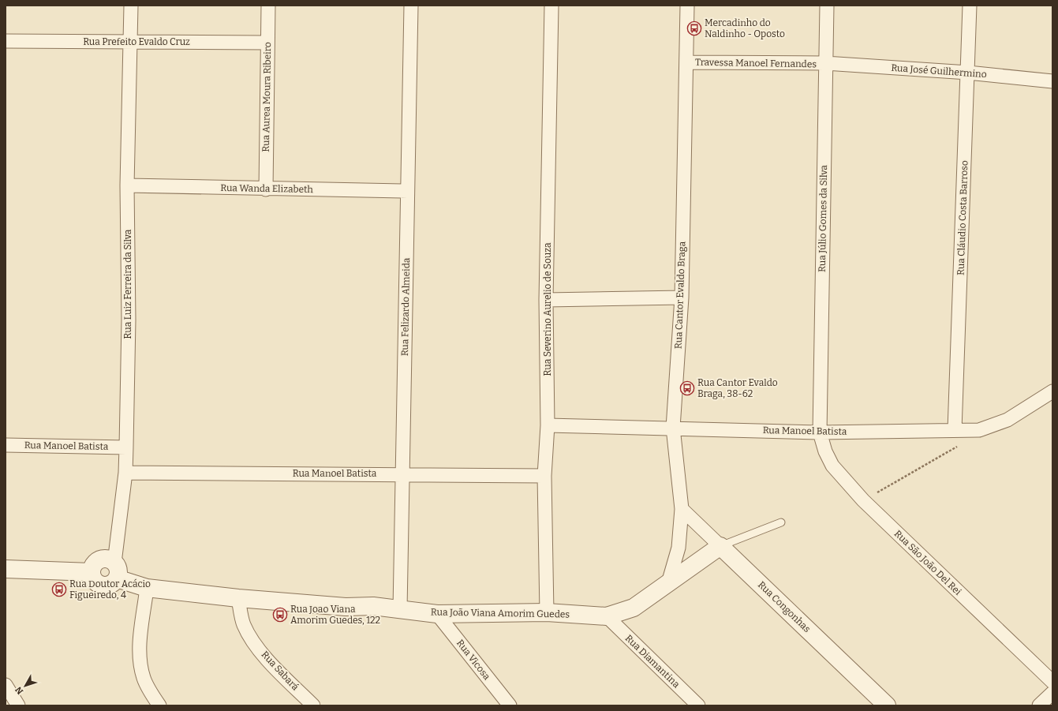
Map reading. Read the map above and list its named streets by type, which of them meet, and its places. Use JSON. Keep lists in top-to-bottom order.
{
  "streets": {
    "street": [
      "Rua Prefeito Evaldo Cruz",
      "Travessa Manoel Fernandes",
      "Rua José Guilhermino",
      "Rua Aurea Moura Ribeiro",
      "Rua Wanda Elizabeth",
      "Rua Cláudio Costa Barroso",
      "Rua Júlio Gomes da Silva",
      "Rua Luiz Ferreira da Silva",
      "Rua Cantor Evaldo Braga",
      "Rua Felizardo Almeida",
      "Rua Severino Aurelio de Souza",
      "Rua Manoel Batista",
      "Rua São João Del Rei",
      "Rua Congonhas",
      "Rua João Viana Amorim Guedes",
      "Rua Vicosa",
      "Rua Diamantina",
      "Rua Sabará"
    ]
  },
  "crossings": [
    ["Rua Prefeito Evaldo Cruz", "Rua Aurea Moura Ribeiro"],
    ["Rua Prefeito Evaldo Cruz", "Rua Luiz Ferreira da Silva"],
    ["Travessa Manoel Fernandes", "Rua José Guilhermino"],
    ["Travessa Manoel Fernandes", "Rua Júlio Gomes da Silva"],
    ["Travessa Manoel Fernandes", "Rua Cantor Evaldo Braga"],
    ["Rua José Guilhermino", "Rua Cláudio Costa Barroso"],
    ["Rua José Guilhermino", "Rua Júlio Gomes da Silva"],
    ["Rua Aurea Moura Ribeiro", "Rua Wanda Elizabeth"],
    ["Rua Wanda Elizabeth", "Rua Luiz Ferreira da Silva"],
    ["Rua Wanda Elizabeth", "Rua Felizardo Almeida"],
    ["Rua Cláudio Costa Barroso", "Rua Manoel Batista"],
    ["Rua Júlio Gomes da Silva", "Rua Manoel Batista"],
    ["Rua Júlio Gomes da Silva", "Rua São João Del Rei"],
    ["Rua Luiz Ferreira da Silva", "Rua Manoel Batista"],
    ["Rua Luiz Ferreira da Silva", "Rua João Viana Amorim Guedes"],
    ["Rua Cantor Evaldo Braga", "Rua Manoel Batista"],
    ["Rua Cantor Evaldo Braga", "Rua Congonhas"],
    ["Rua Cantor Evaldo Braga", "Rua João Viana Amorim Guedes"],
    ["Rua Felizardo Almeida", "Rua Manoel Batista"],
    ["Rua Felizardo Almeida", "Rua João Viana Amorim Guedes"],
    ["Rua Severino Aurelio de Souza", "Rua Manoel Batista"],
    ["Rua Severino Aurelio de Souza", "Rua João Viana Amorim Guedes"],
    ["Rua Manoel Batista", "Rua São João Del Rei"],
    ["Rua Congonhas", "Rua João Viana Amorim Guedes"],
    ["Rua João Viana Amorim Guedes", "Rua Vicosa"],
    ["Rua João Viana Amorim Guedes", "Rua Diamantina"],
    ["Rua João Viana Amorim Guedes", "Rua Sabará"]
  ],
  "places": {
    "bus stop": [
      "Mercadinho do Naldinho - Oposto",
      "Rua Cantor Evaldo Braga, 38-62",
      "Rua Doutor Acácio Figueiredo, 4",
      "Rua Joao Viana Amorim Guedes, 122"
    ]
  },
  "north": "bottom left"
}
